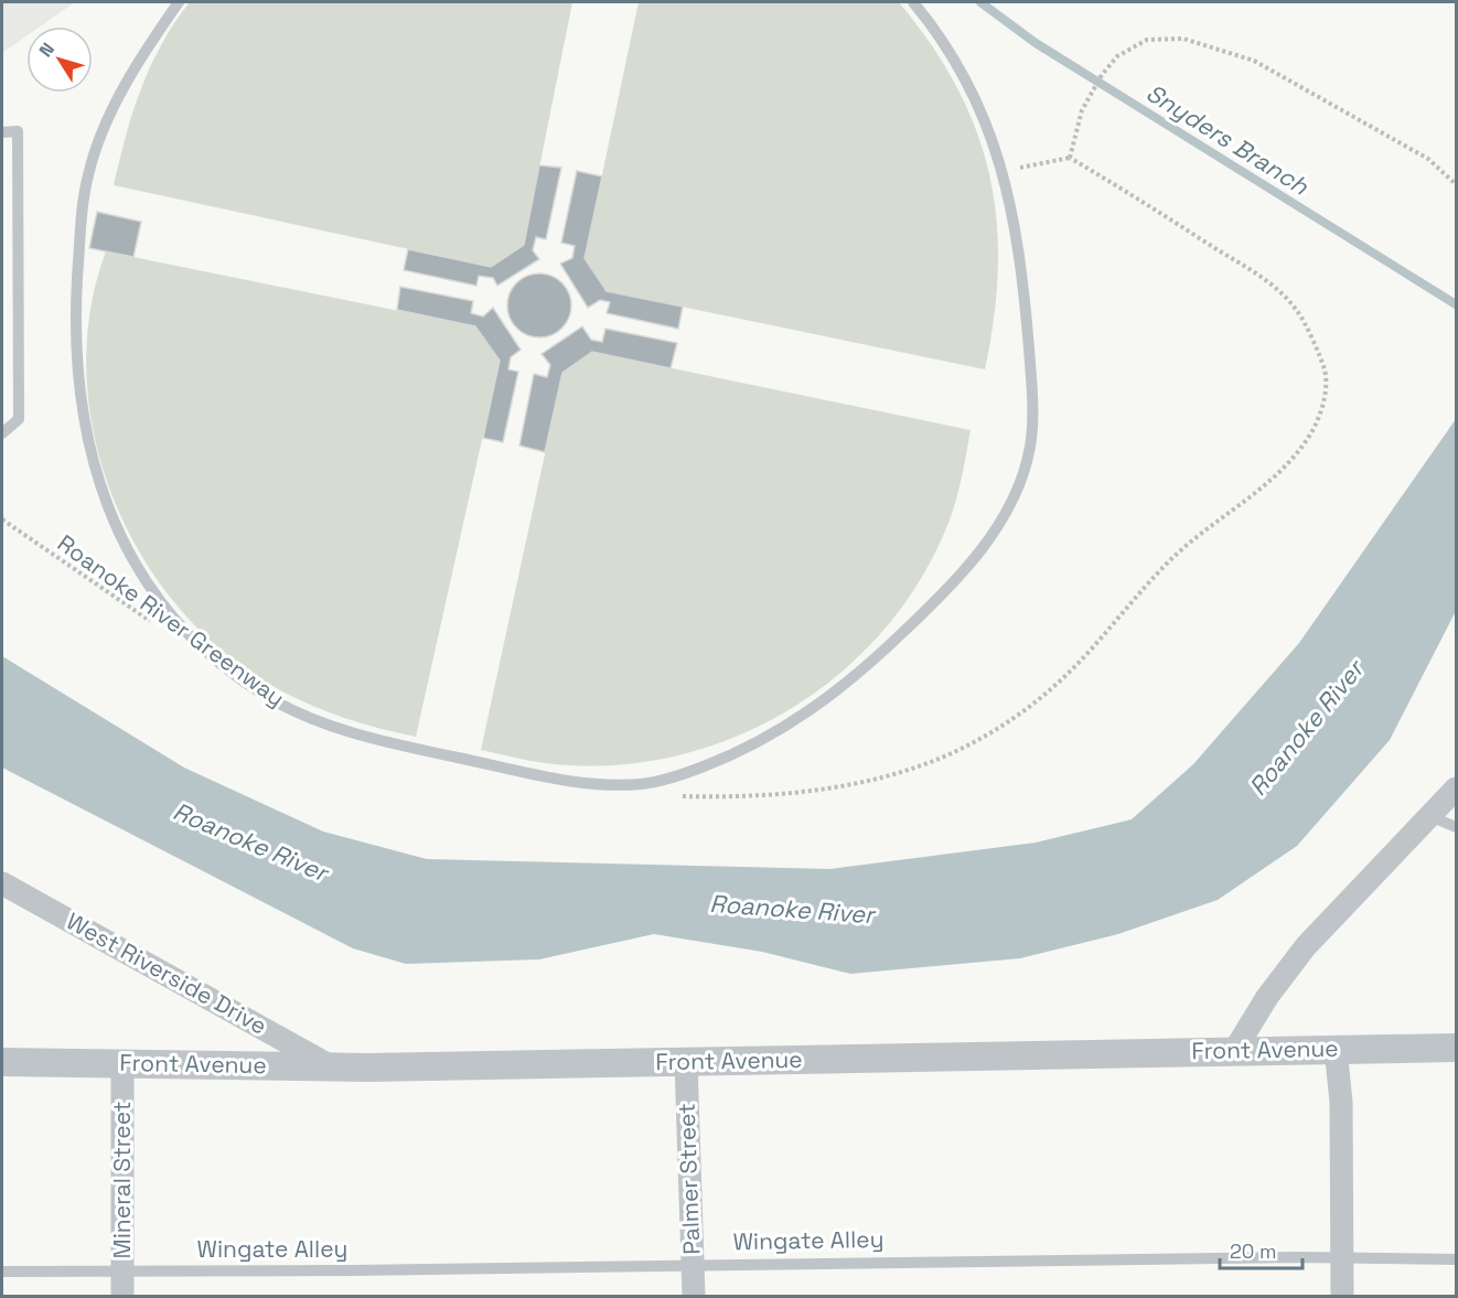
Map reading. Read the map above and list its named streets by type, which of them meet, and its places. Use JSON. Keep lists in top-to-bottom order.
{
  "streets": {
    "street": [
      "West Riverside Drive",
      "Front Avenue",
      "Palmer Street",
      "Mineral Street"
    ],
    "lane": ["Wingate Alley"],
    "path": ["Roanoke River Greenway"]
  },
  "crossings": [
    ["West Riverside Drive", "Front Avenue"],
    ["Front Avenue", "Palmer Street"],
    ["Front Avenue", "Mineral Street"],
    ["Palmer Street", "Wingate Alley"],
    ["Mineral Street", "Wingate Alley"]
  ],
  "water": ["Snyders Branch", "Roanoke River"],
  "scale_bar": "20 m",
  "north": "top left"
}
